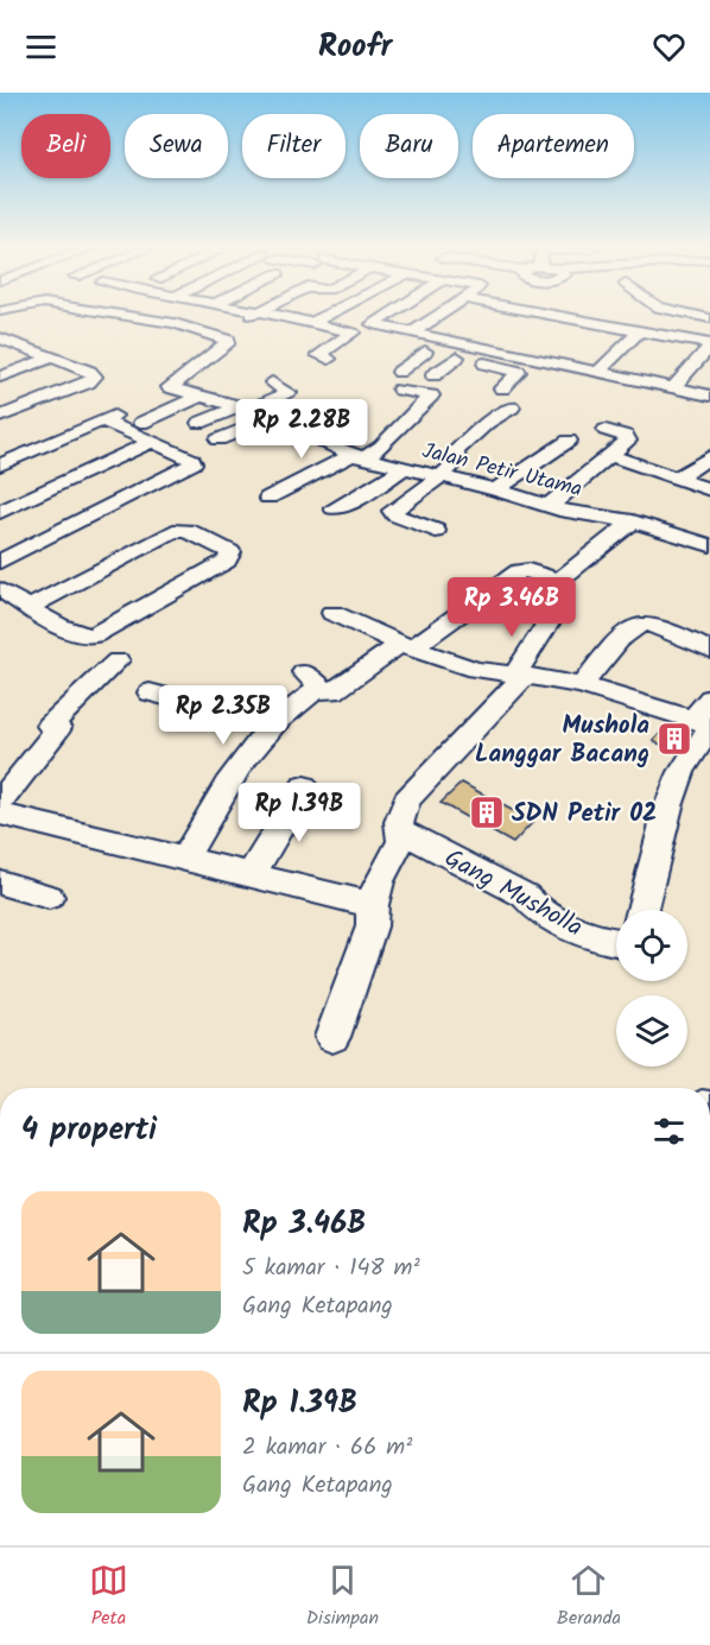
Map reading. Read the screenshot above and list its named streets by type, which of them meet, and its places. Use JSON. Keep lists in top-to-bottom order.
{
  "streets": {
    "street": ["Jalan Petir Utama", "Gang Musholla"]
  },
  "places": {
    "building": ["Mushola Langgar Bacang", "SDN Petir 02"]
  },
  "page": {
    "header": "Roofr",
    "chip": [
      "Beli",
      "Sewa",
      "Filter",
      "Baru",
      "Apartemen"
    ],
    "price": [
      "Rp 2.28B",
      "Rp 3.46B",
      "Rp 2.35B",
      "Rp 1.39B"
    ],
    "heading": "4 properti",
    "list": [
      {
        "name": "Rp 3.46B",
        "note": "5 kamar · 148 m² · Gang Ketapang"
      },
      {
        "name": "Rp 1.39B",
        "note": "2 kamar · 66 m² · Gang Ketapang"
      }
    ],
    "tabs": ["Peta", "Disimpan", "Beranda"]
  }
}
